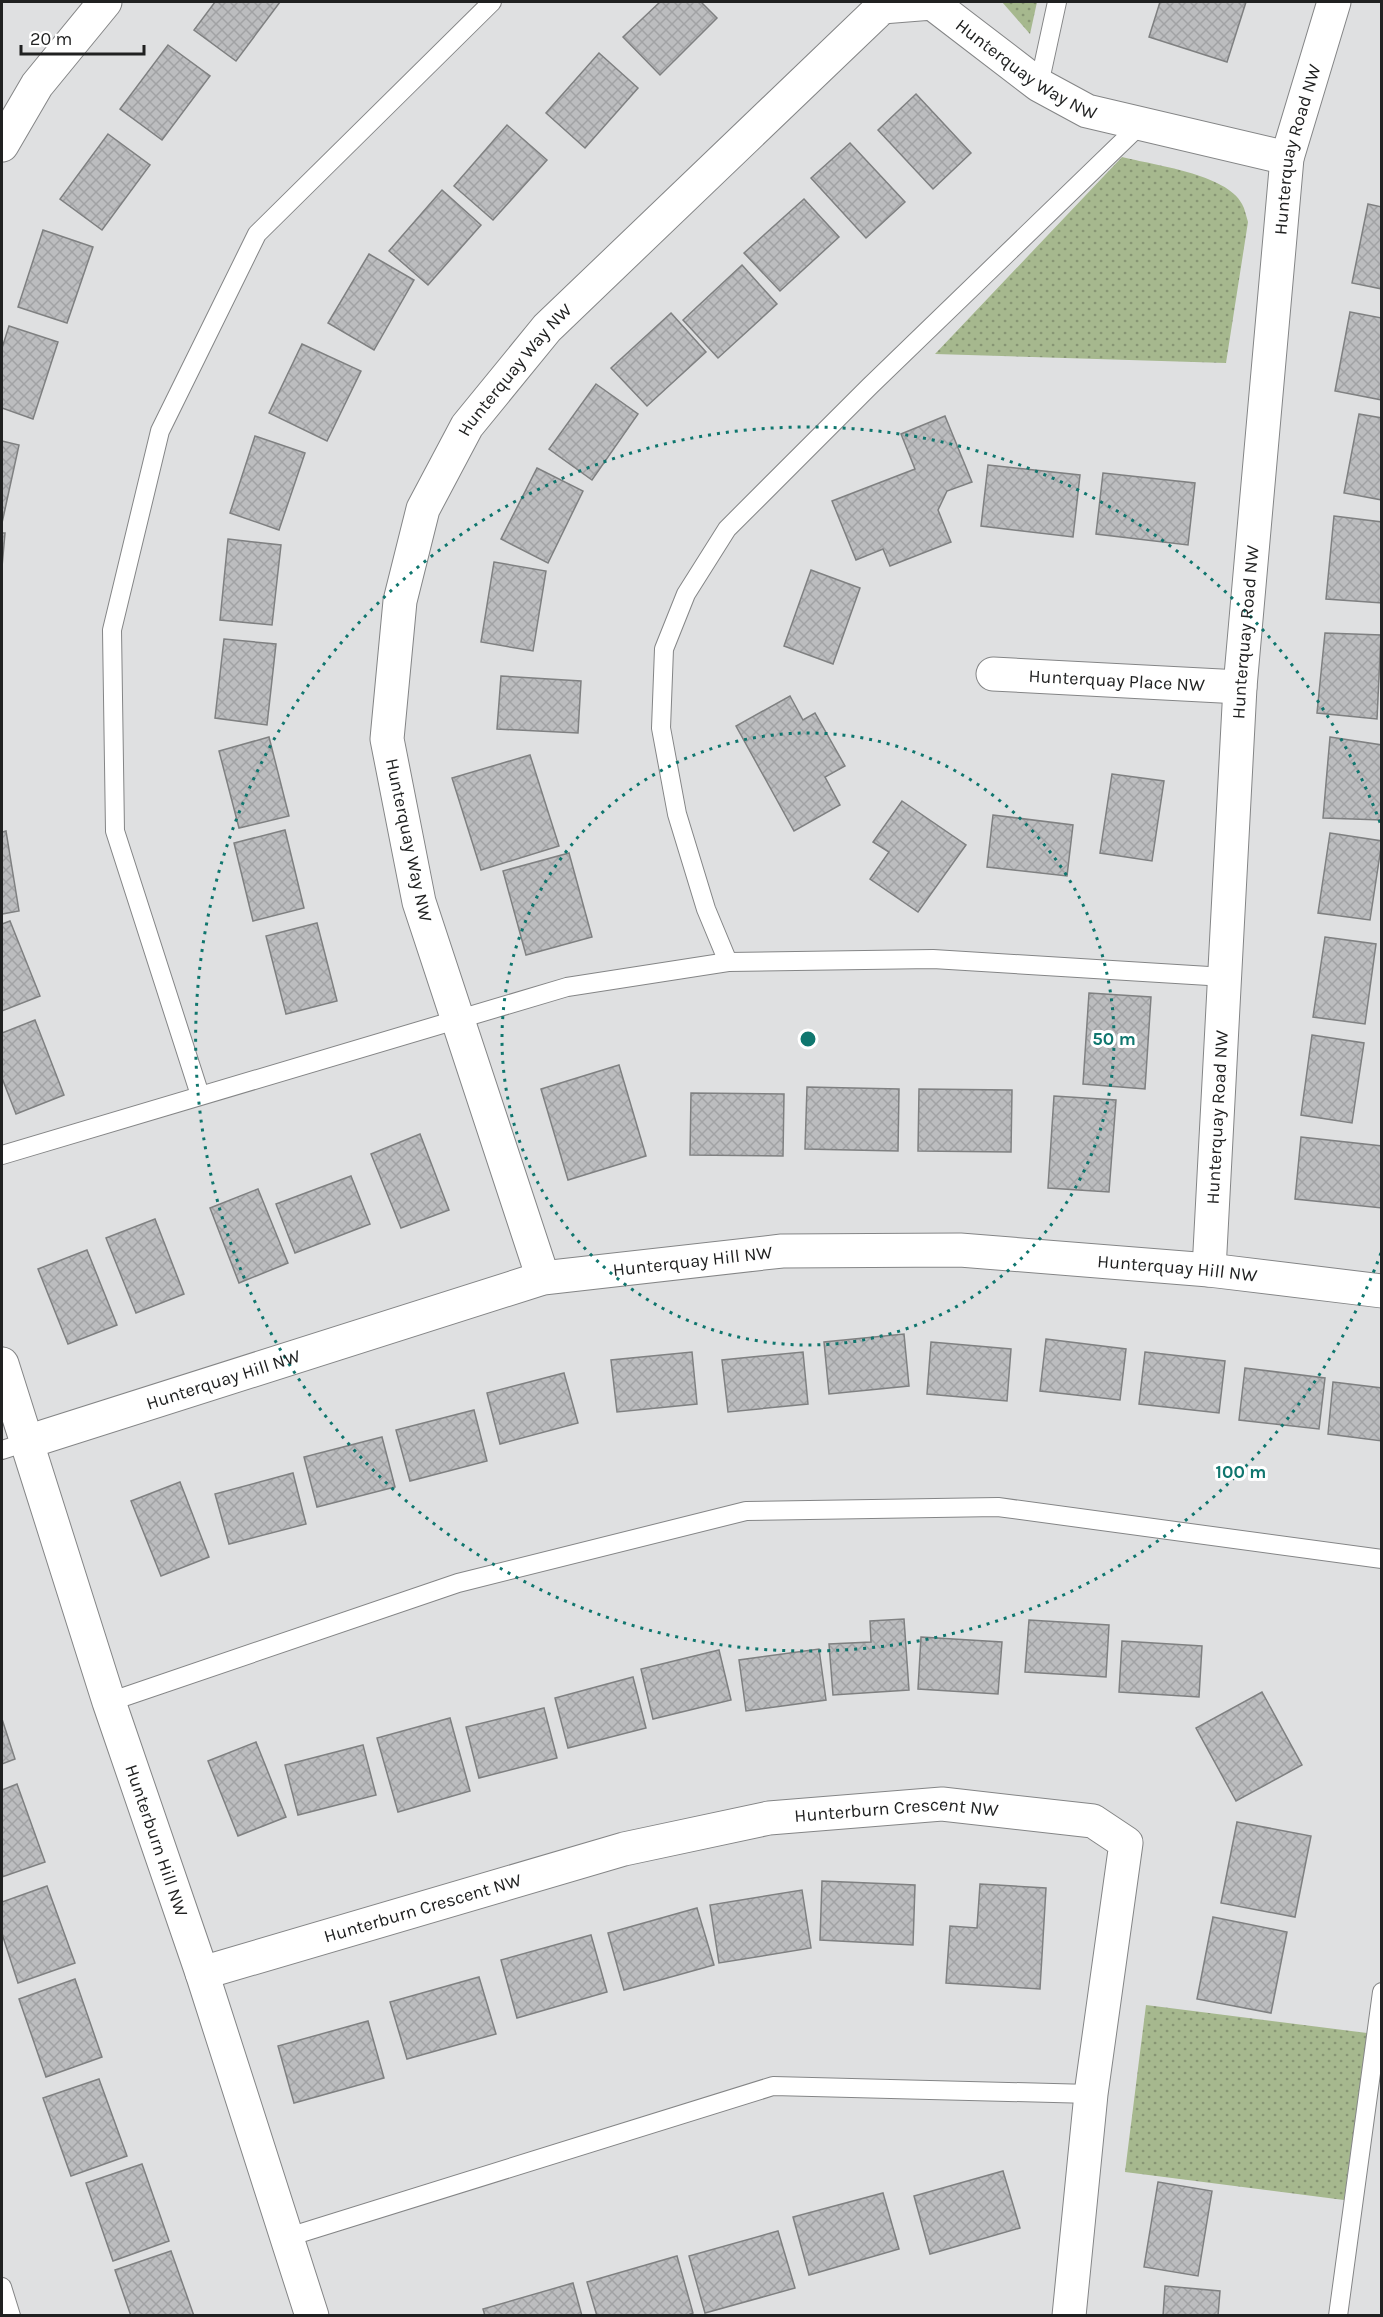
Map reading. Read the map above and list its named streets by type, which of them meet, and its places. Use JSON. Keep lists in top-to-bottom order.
{
  "streets": {
    "street": [
      "Hunterquay Way NW",
      "Hunterquay Road NW",
      "Hunterquay Place NW",
      "Hunterquay Hill NW",
      "Hunterburn Crescent NW",
      "Hunterburn Hill NW"
    ]
  },
  "crossings": [
    ["Hunterquay Way NW", "Hunterquay Road NW"],
    ["Hunterquay Way NW", "Hunterquay Hill NW"],
    ["Hunterquay Road NW", "Hunterquay Place NW"],
    ["Hunterquay Road NW", "Hunterquay Hill NW"],
    ["Hunterquay Hill NW", "Hunterburn Hill NW"],
    ["Hunterburn Crescent NW", "Hunterburn Hill NW"]
  ],
  "scale_bar": "20 m",
  "rings": ["50 m", "100 m"]
}
